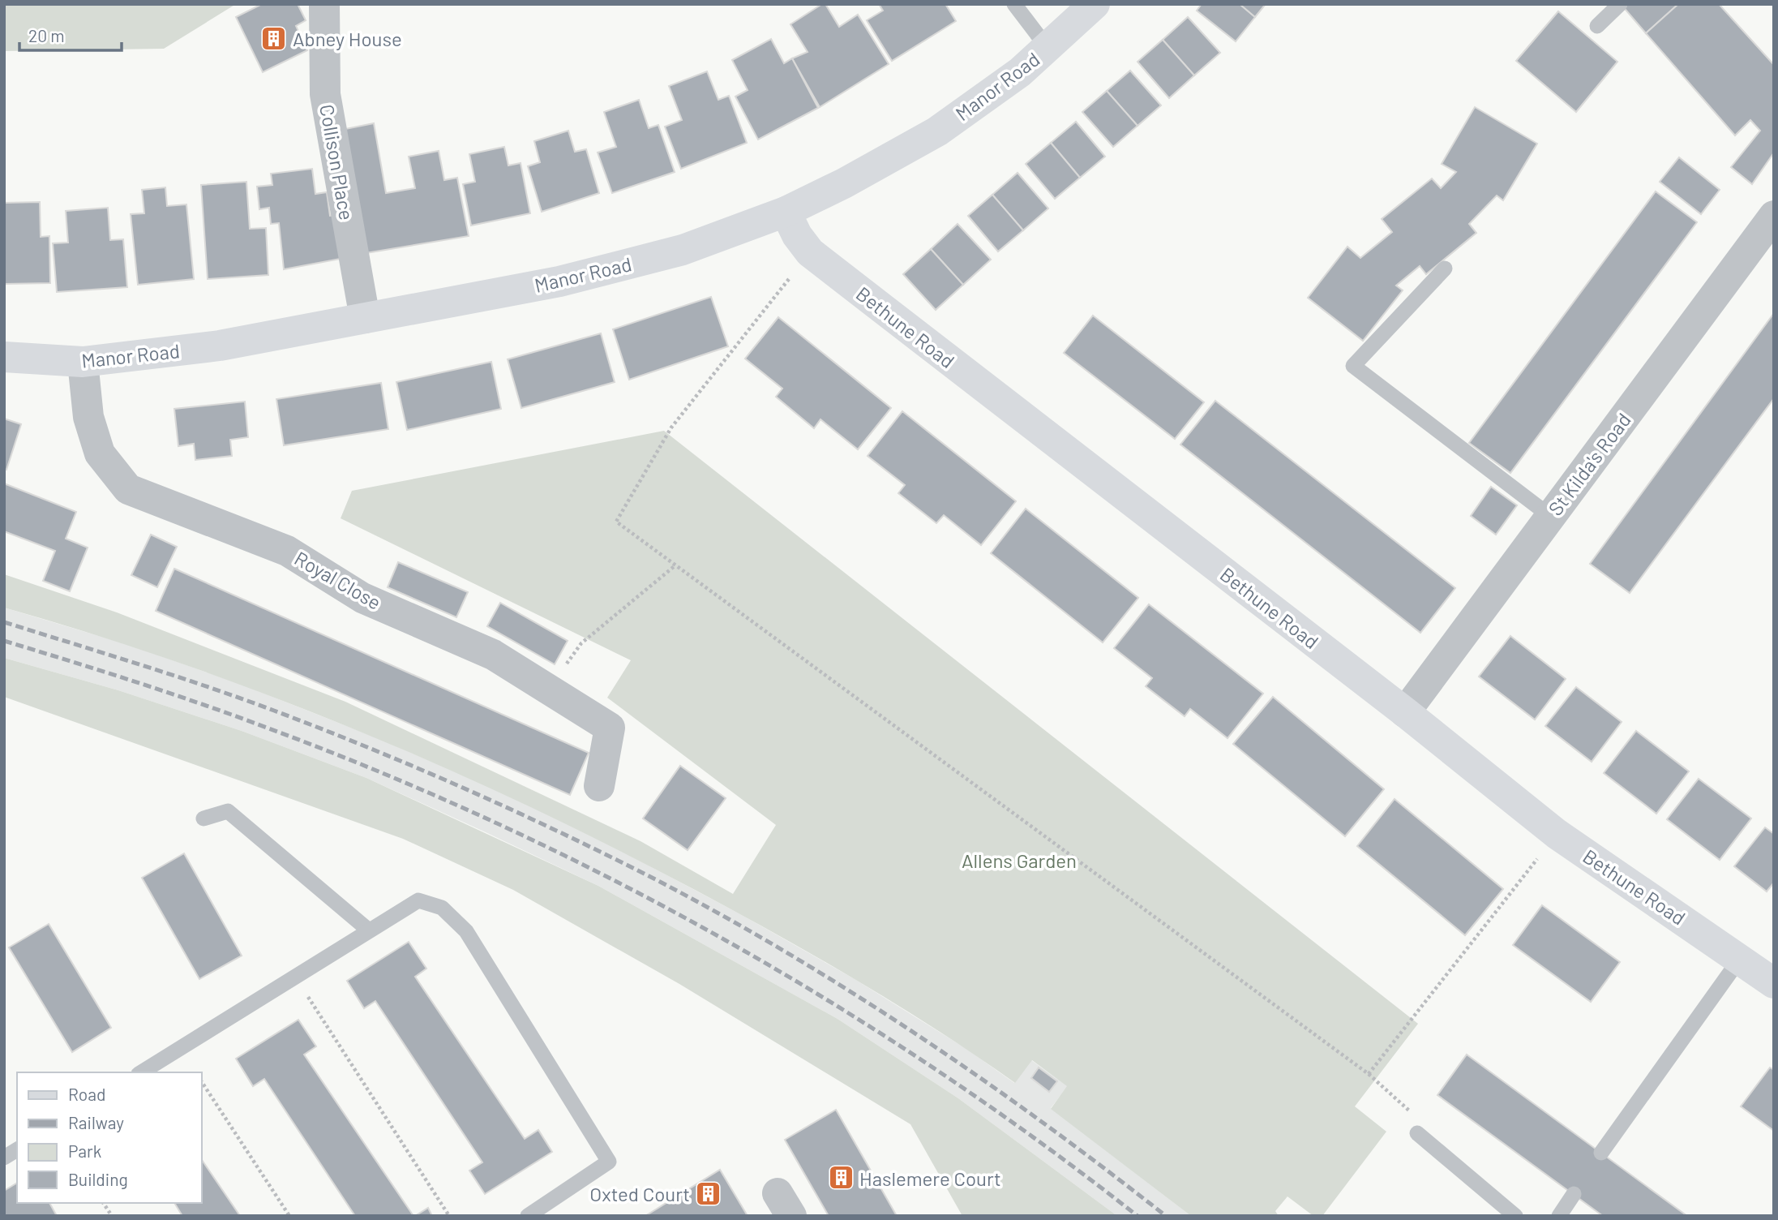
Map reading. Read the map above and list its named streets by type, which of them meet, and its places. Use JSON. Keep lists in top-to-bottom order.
{
  "streets": {
    "street": [
      "Manor Road",
      "Collison Place",
      "Bethune Road",
      "St Kilda's Road",
      "Royal Close"
    ]
  },
  "crossings": [
    ["Manor Road", "Collison Place"],
    ["Manor Road", "Bethune Road"],
    ["Manor Road", "Royal Close"],
    ["Bethune Road", "St Kilda's Road"]
  ],
  "parks": ["Allens Garden"],
  "places": {
    "building": ["Abney House", "Haslemere Court", "Oxted Court"]
  },
  "legend": [
    "Road",
    "Railway",
    "Park",
    "Building"
  ],
  "scale_bar": "20 m"
}
